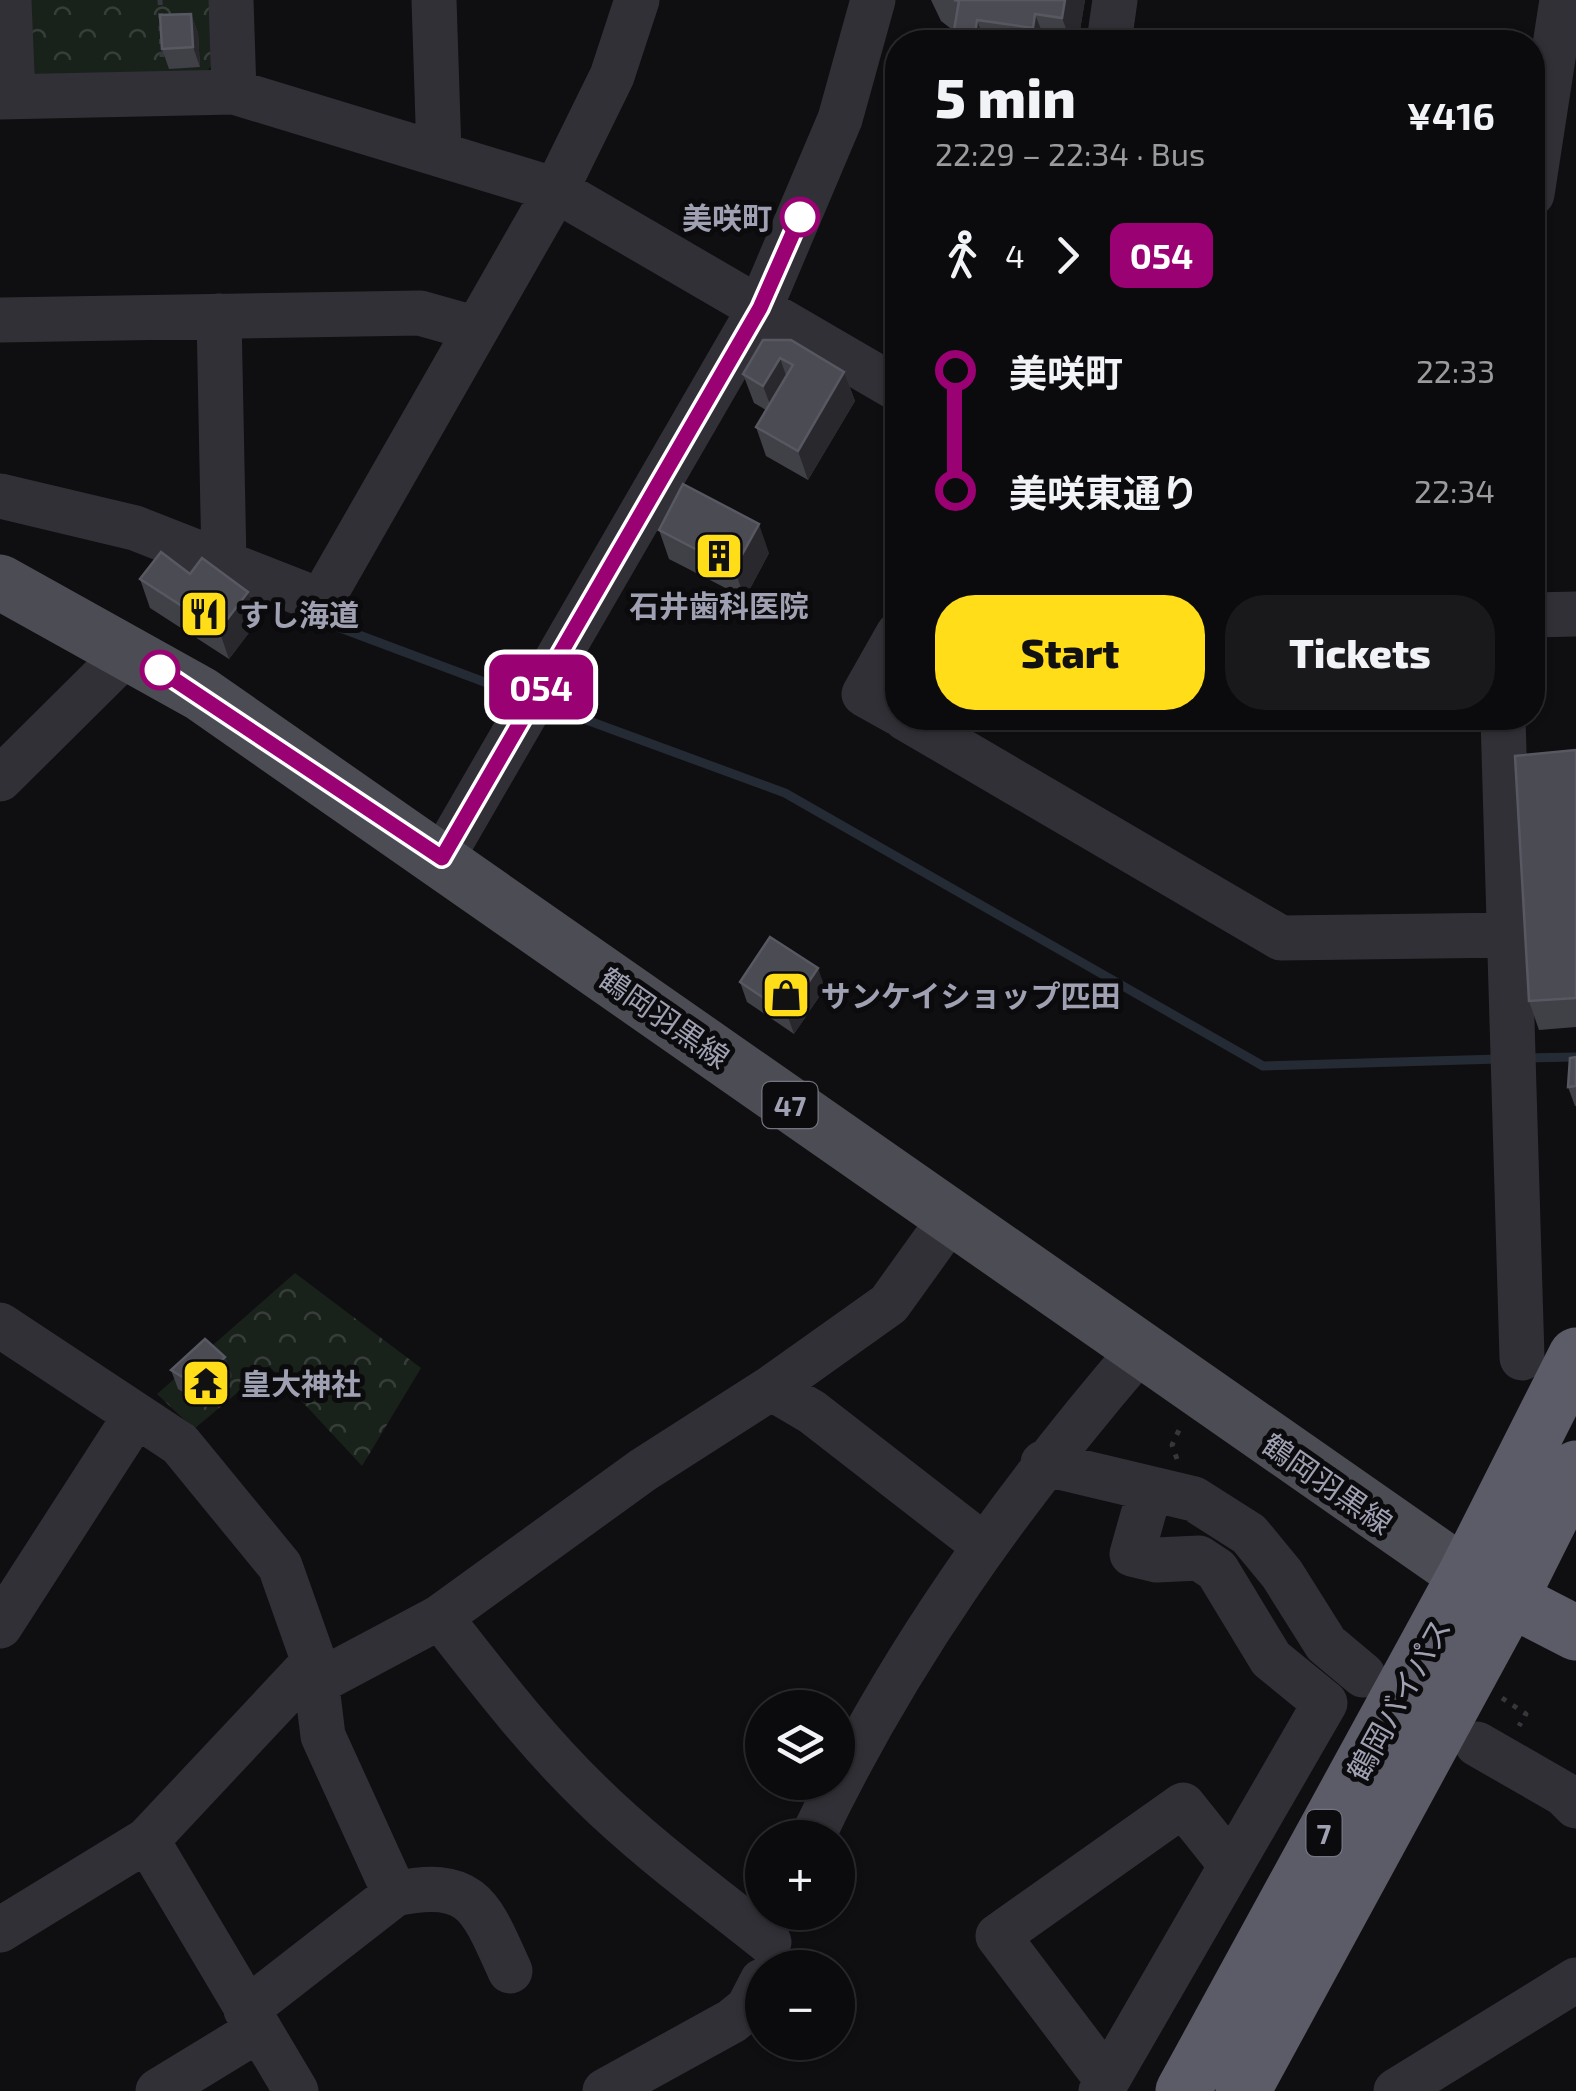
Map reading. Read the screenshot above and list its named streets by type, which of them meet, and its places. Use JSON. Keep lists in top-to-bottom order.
{
  "streets": {
    "highway": ["鶴岡バイパス", "7"],
    "main road": ["鶴岡羽黒線", "47"]
  },
  "crossings": [
    ["鶴岡羽黒線", "鶴岡バイパス"]
  ],
  "places": {
    "other": ["美咲町"],
    "building": ["石井歯科医院"],
    "restaurant": ["すし海道"],
    "shop": ["サンケイショップ匹田"],
    "temple": ["皇大神社"]
  },
  "lines": ["bus line 054"],
  "page": {
    "on_map": "054",
    "heading": ["5 min", "22:29 – 22:34 · Bus", "¥416"],
    "legs": ["4", "054"],
    "list": [
      {
        "name": "美咲町",
        "value": "22:33"
      },
      {
        "name": "美咲東通り",
        "value": "22:34"
      }
    ],
    "buttons": ["Start", "Tickets"],
    "map_buttons": ["+", "−"]
  }
}
